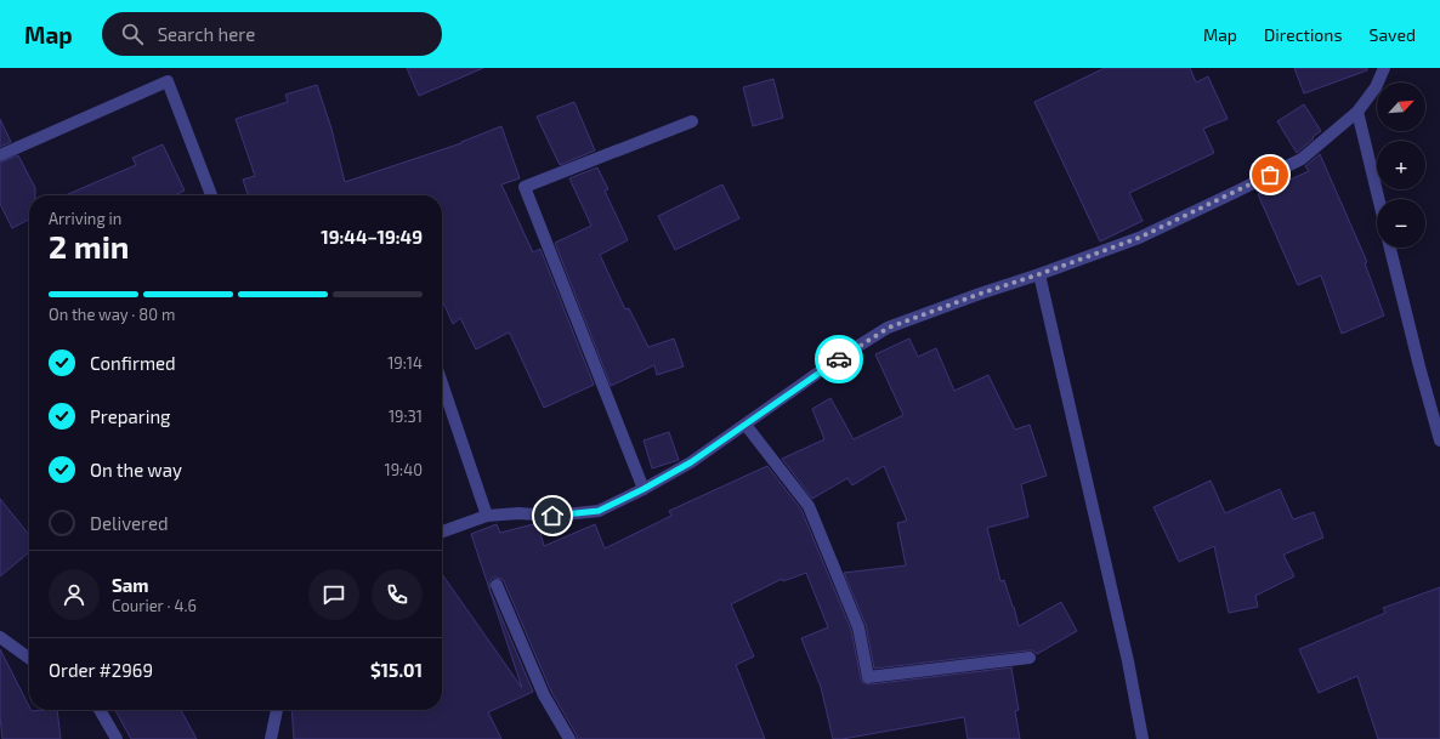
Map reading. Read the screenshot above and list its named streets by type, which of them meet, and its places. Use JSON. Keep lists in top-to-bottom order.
{
  "north": "top right",
  "page": {
    "header": "Map",
    "search": "Search here",
    "nav": ["Map", "Directions", "Saved"],
    "map_buttons": ["+", "−"],
    "heading": ["2 min", "Arriving in", "19:44–19:49"],
    "panel": [
      "Sam",
      "Courier · 4.6",
      "Order #2969",
      "$15.01"
    ],
    "bar": "On the way · 80 m",
    "list": [
      ["Confirmed", "19:14"],
      ["Preparing", "19:31"],
      ["On the way", "19:40"],
      "Delivered"
    ]
  }
}
